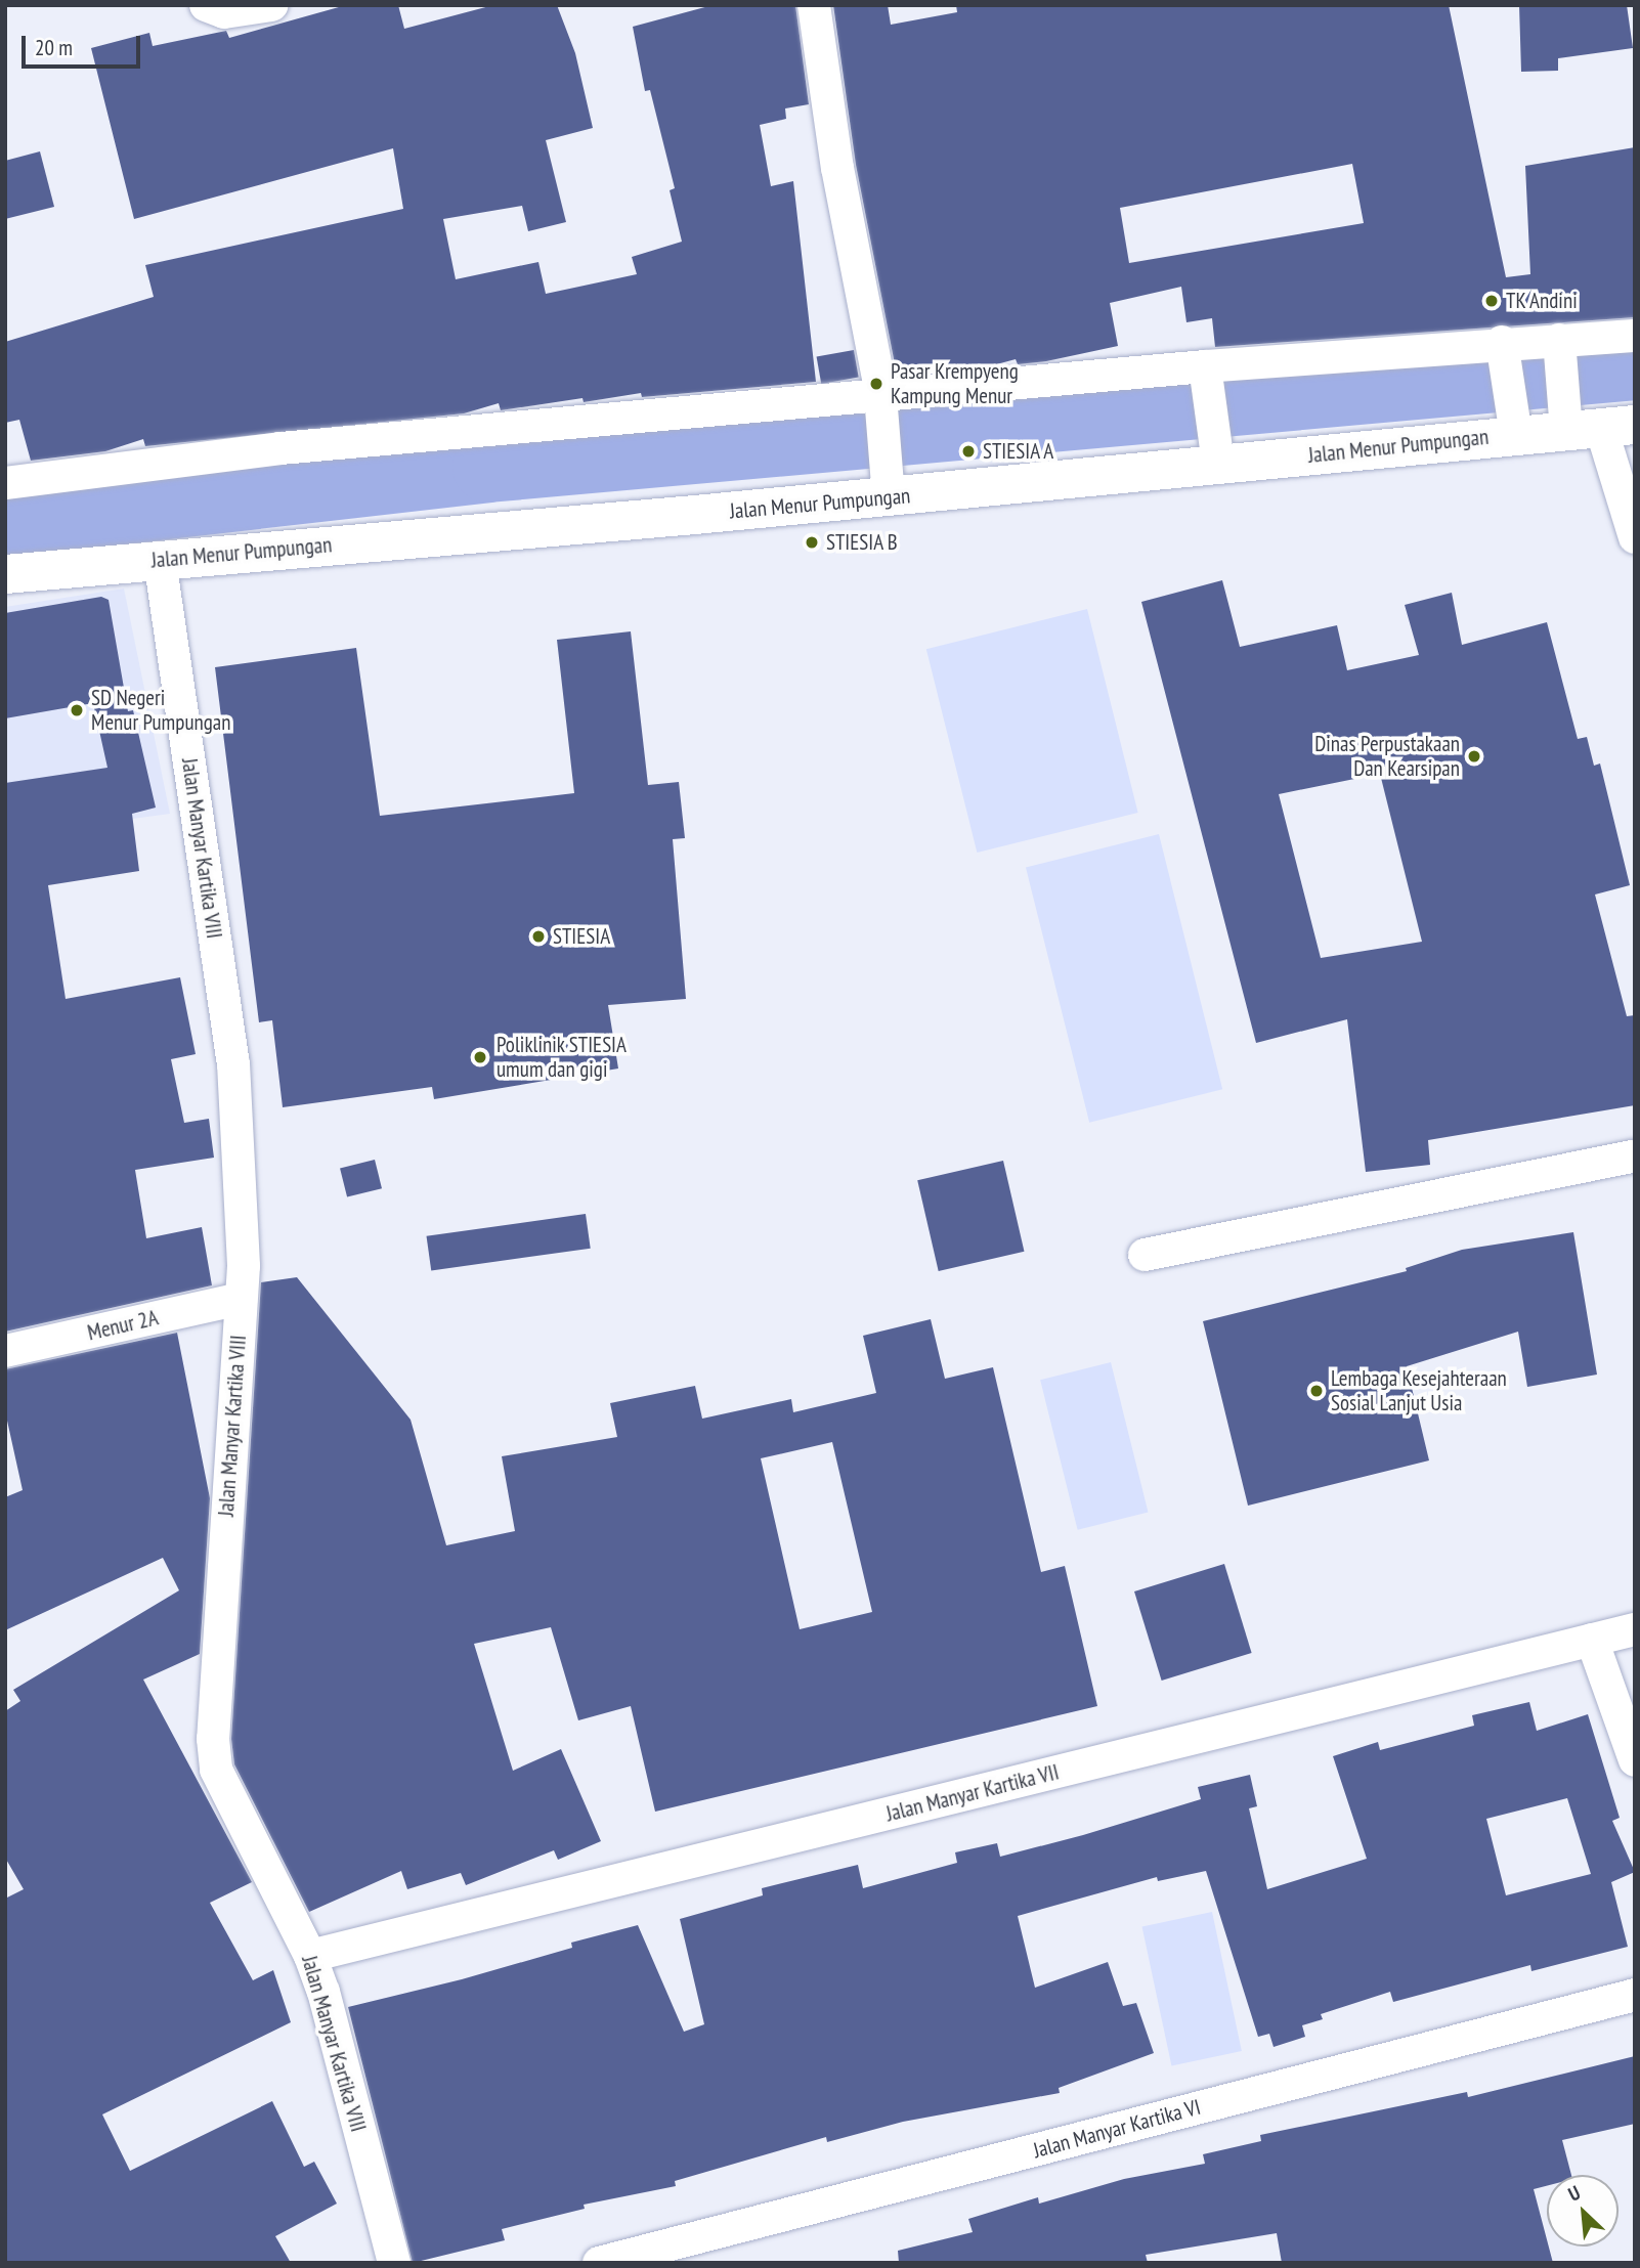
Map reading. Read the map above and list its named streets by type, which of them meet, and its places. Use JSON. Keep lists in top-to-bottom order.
{
  "streets": {
    "street": [
      "Jalan Menur Pumpungan",
      "Jalan Manyar Kartika VIII",
      "Menur 2A",
      "Jalan Manyar Kartika VII",
      "Jalan Manyar Kartika VI"
    ]
  },
  "crossings": [
    ["Jalan Menur Pumpungan", "Jalan Manyar Kartika VIII"],
    ["Jalan Manyar Kartika VIII", "Menur 2A"],
    ["Jalan Manyar Kartika VIII", "Jalan Manyar Kartika VII"]
  ],
  "places": [
    "TK Andini",
    "Pasar Krempyeng Kampung Menur",
    "STIESIA A",
    "STIESIA B",
    "SD Negeri Menur Pumpungan",
    "Dinas Perpustakaan Dan Kearsipan",
    "STIESIA",
    "Poliklinik STIESIA umum dan gigi",
    "Lembaga Kesejahteraan Sosial Lanjut Usia"
  ],
  "scale_bar": "20 m",
  "north": "top left"
}
